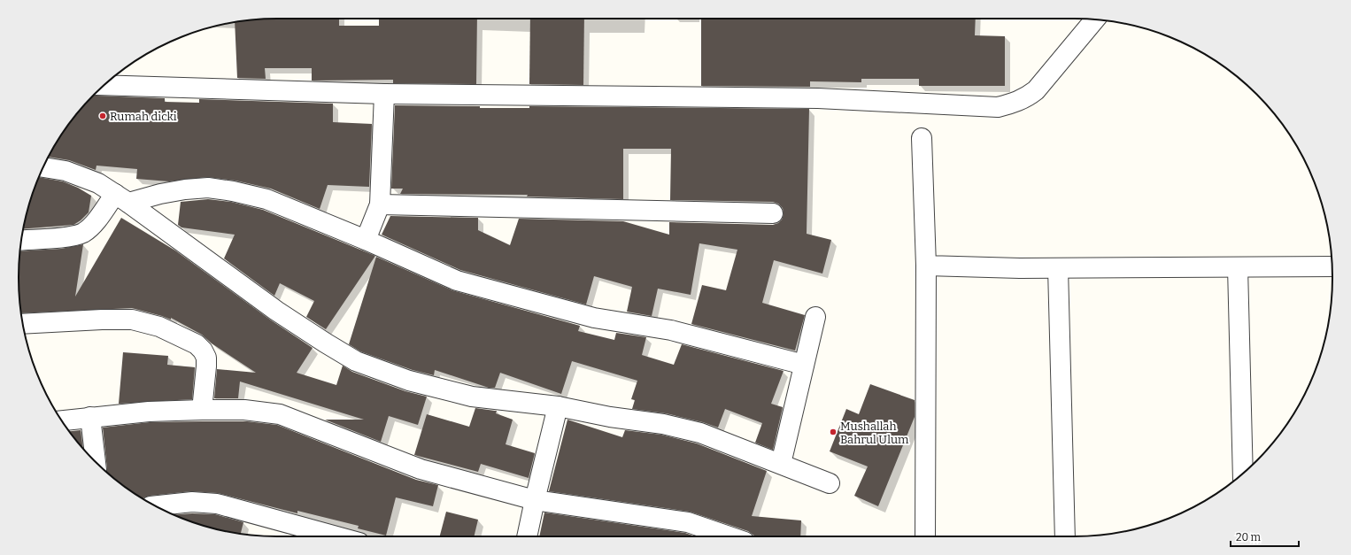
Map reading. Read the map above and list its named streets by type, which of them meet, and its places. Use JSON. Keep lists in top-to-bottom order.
{
  "places": ["Rumah dicki", "Mushallah Bahrul Ulum"],
  "scale_bar": "20 m"
}
